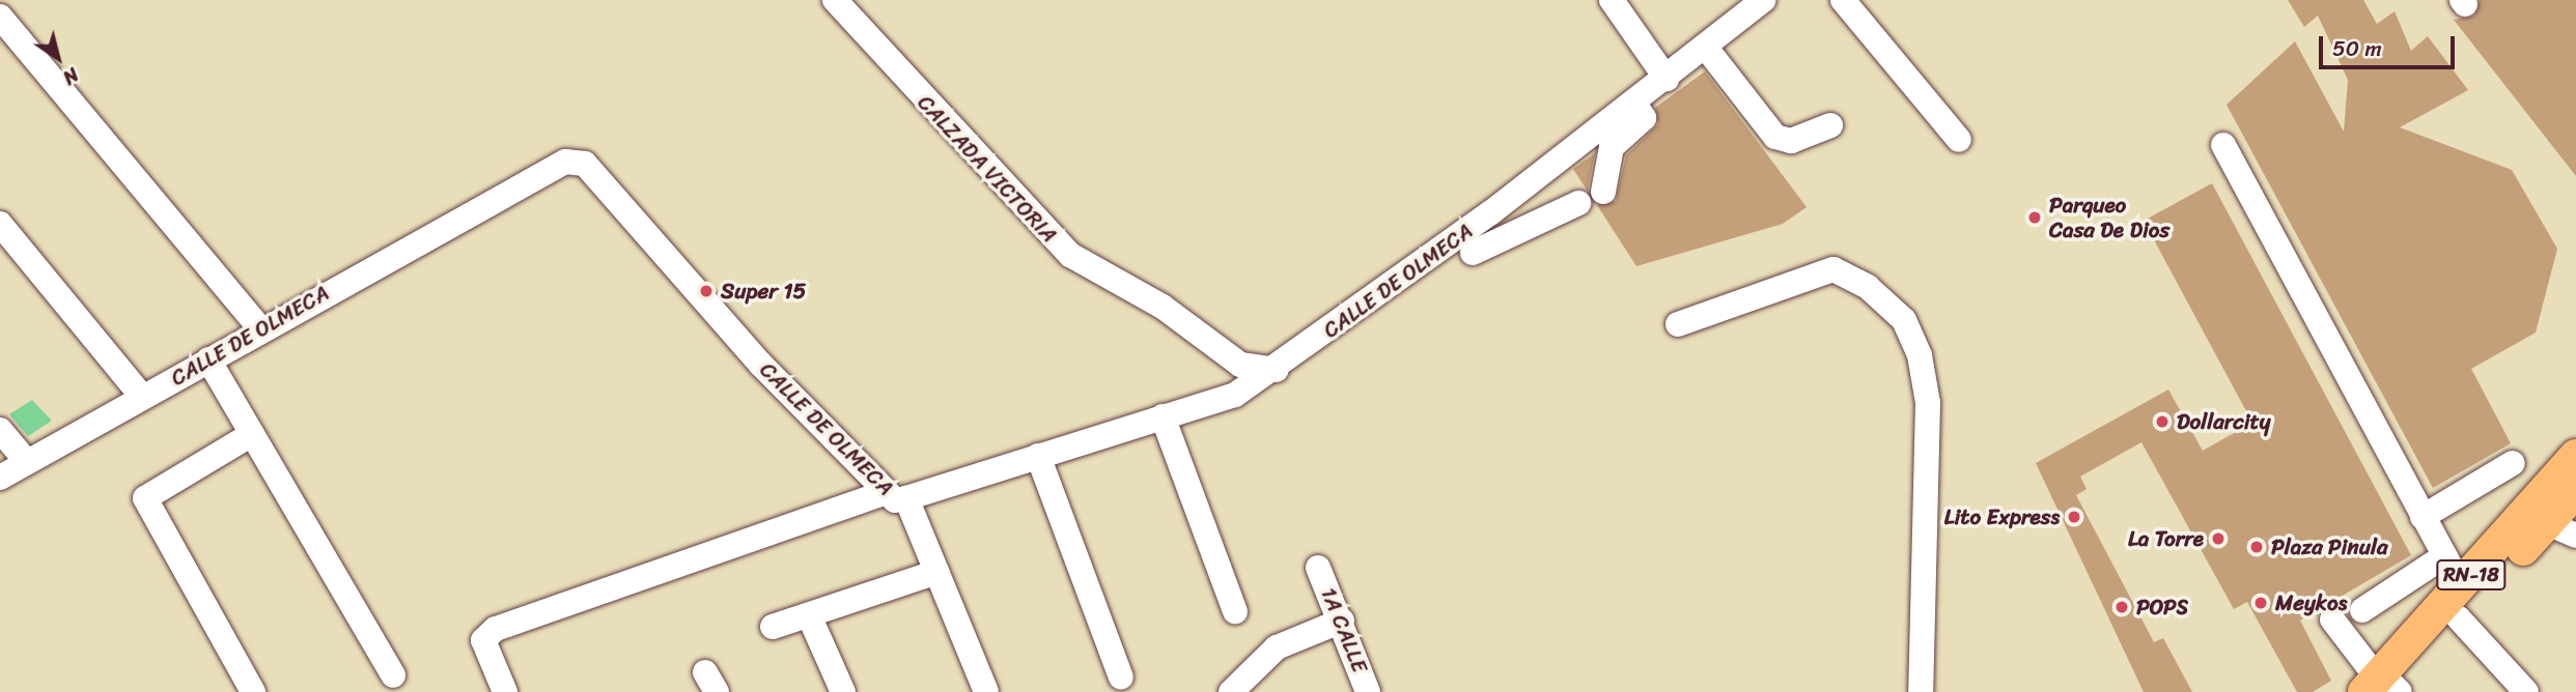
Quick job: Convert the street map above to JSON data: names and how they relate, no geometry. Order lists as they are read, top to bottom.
{
  "streets": {
    "main road": ["RN-18"],
    "street": ["CALZADA VICTORIA", "CALLE DE OLMECA", "1A CALLE"]
  },
  "crossings": [
    ["CALZADA VICTORIA", "CALLE DE OLMECA"]
  ],
  "places": [
    "Parqueo Casa De Dios",
    "Super 15",
    "Dollarcity",
    "Lito Express",
    "La Torre",
    "Plaza Pinula",
    "Meykos",
    "POPS"
  ],
  "scale_bar": "50 m",
  "north": "bottom right"
}
